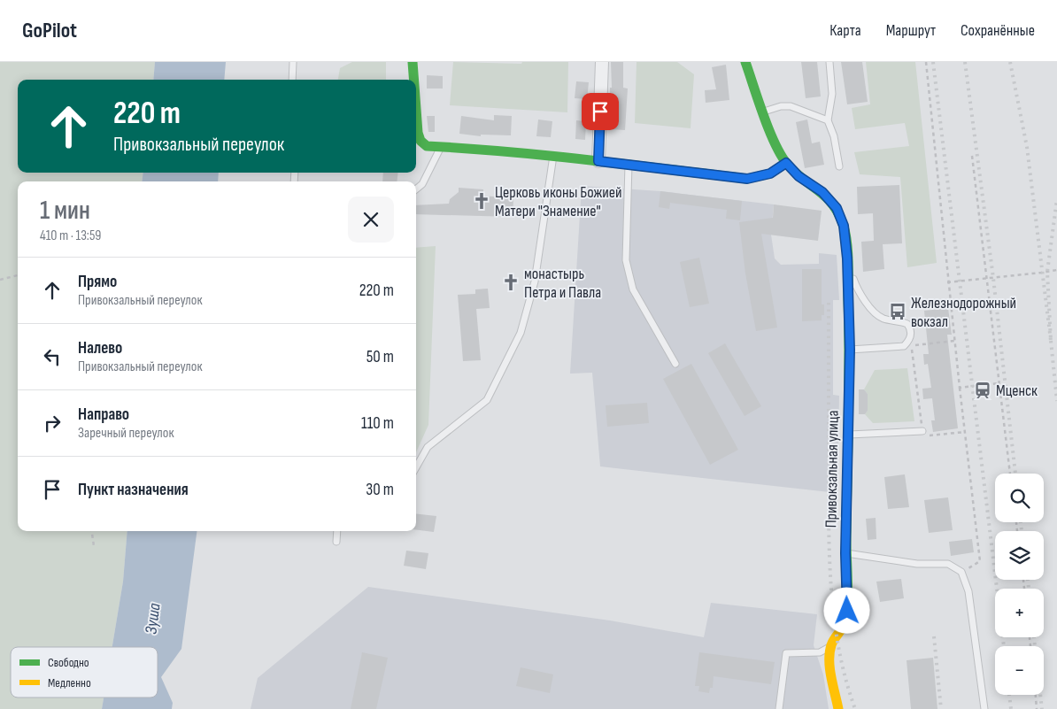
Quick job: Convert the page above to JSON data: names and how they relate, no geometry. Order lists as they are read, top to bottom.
{
  "streets": {
    "street": ["Привокзальная улица"]
  },
  "water": ["Зуша"],
  "places": {
    "church": ["Церковь иконы Божией Матери \"Знамение\"", "монастырь Петра и Павла"],
    "bus stop": ["Железнодорожный вокзал"],
    "station": ["Мценск"]
  },
  "legend": ["Свободно", "Медленно"],
  "page": {
    "header": "GoPilot",
    "nav": ["Карта", "Маршрут", "Сохранённые"],
    "turn": ["220 m", "Привокзальный переулок"],
    "heading": ["1 мин", "410 m · 13:59"],
    "list": [
      {
        "name": "Прямо",
        "note": "Привокзальный переулок",
        "value": "220 m"
      },
      {
        "name": "Налево",
        "note": "Привокзальный переулок",
        "value": "50 m"
      },
      {
        "name": "Направо",
        "note": "Заречный переулок",
        "value": "110 m"
      },
      {
        "name": "Пункт назначения",
        "value": "30 m"
      }
    ],
    "map_buttons": ["+", "−"]
  }
}
